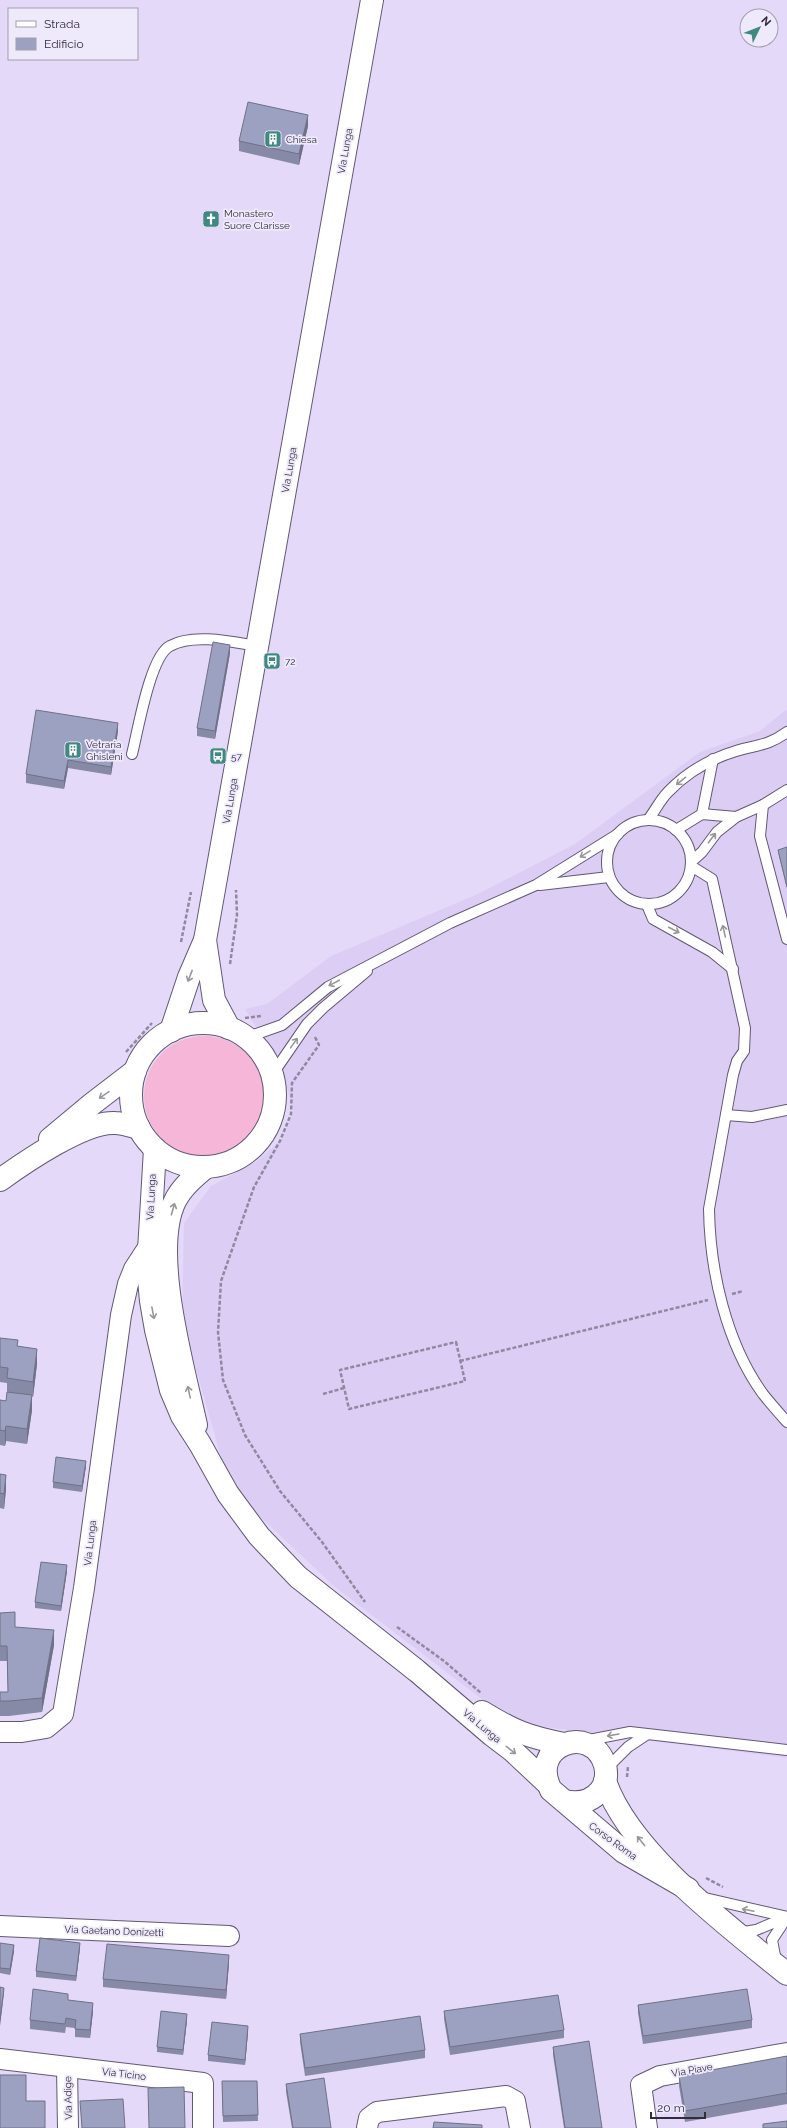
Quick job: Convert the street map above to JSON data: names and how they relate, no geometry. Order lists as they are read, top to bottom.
{
  "streets": {
    "street": [
      "Via Lunga",
      "Corso Roma",
      "Via Gaetano Donizetti",
      "Via Piave",
      "Via Ticino",
      "Via Adige"
    ]
  },
  "crossings": [
    ["Via Lunga", "Corso Roma"],
    ["Via Ticino", "Via Adige"]
  ],
  "places": {
    "building": ["Chiesa", "Vetraria Ghisleni"],
    "church": ["Monastero Suore Clarisse"],
    "bus stop": ["72", "57"]
  },
  "legend": ["Strada", "Edificio"],
  "scale_bar": "20 m",
  "north": "top right"
}
